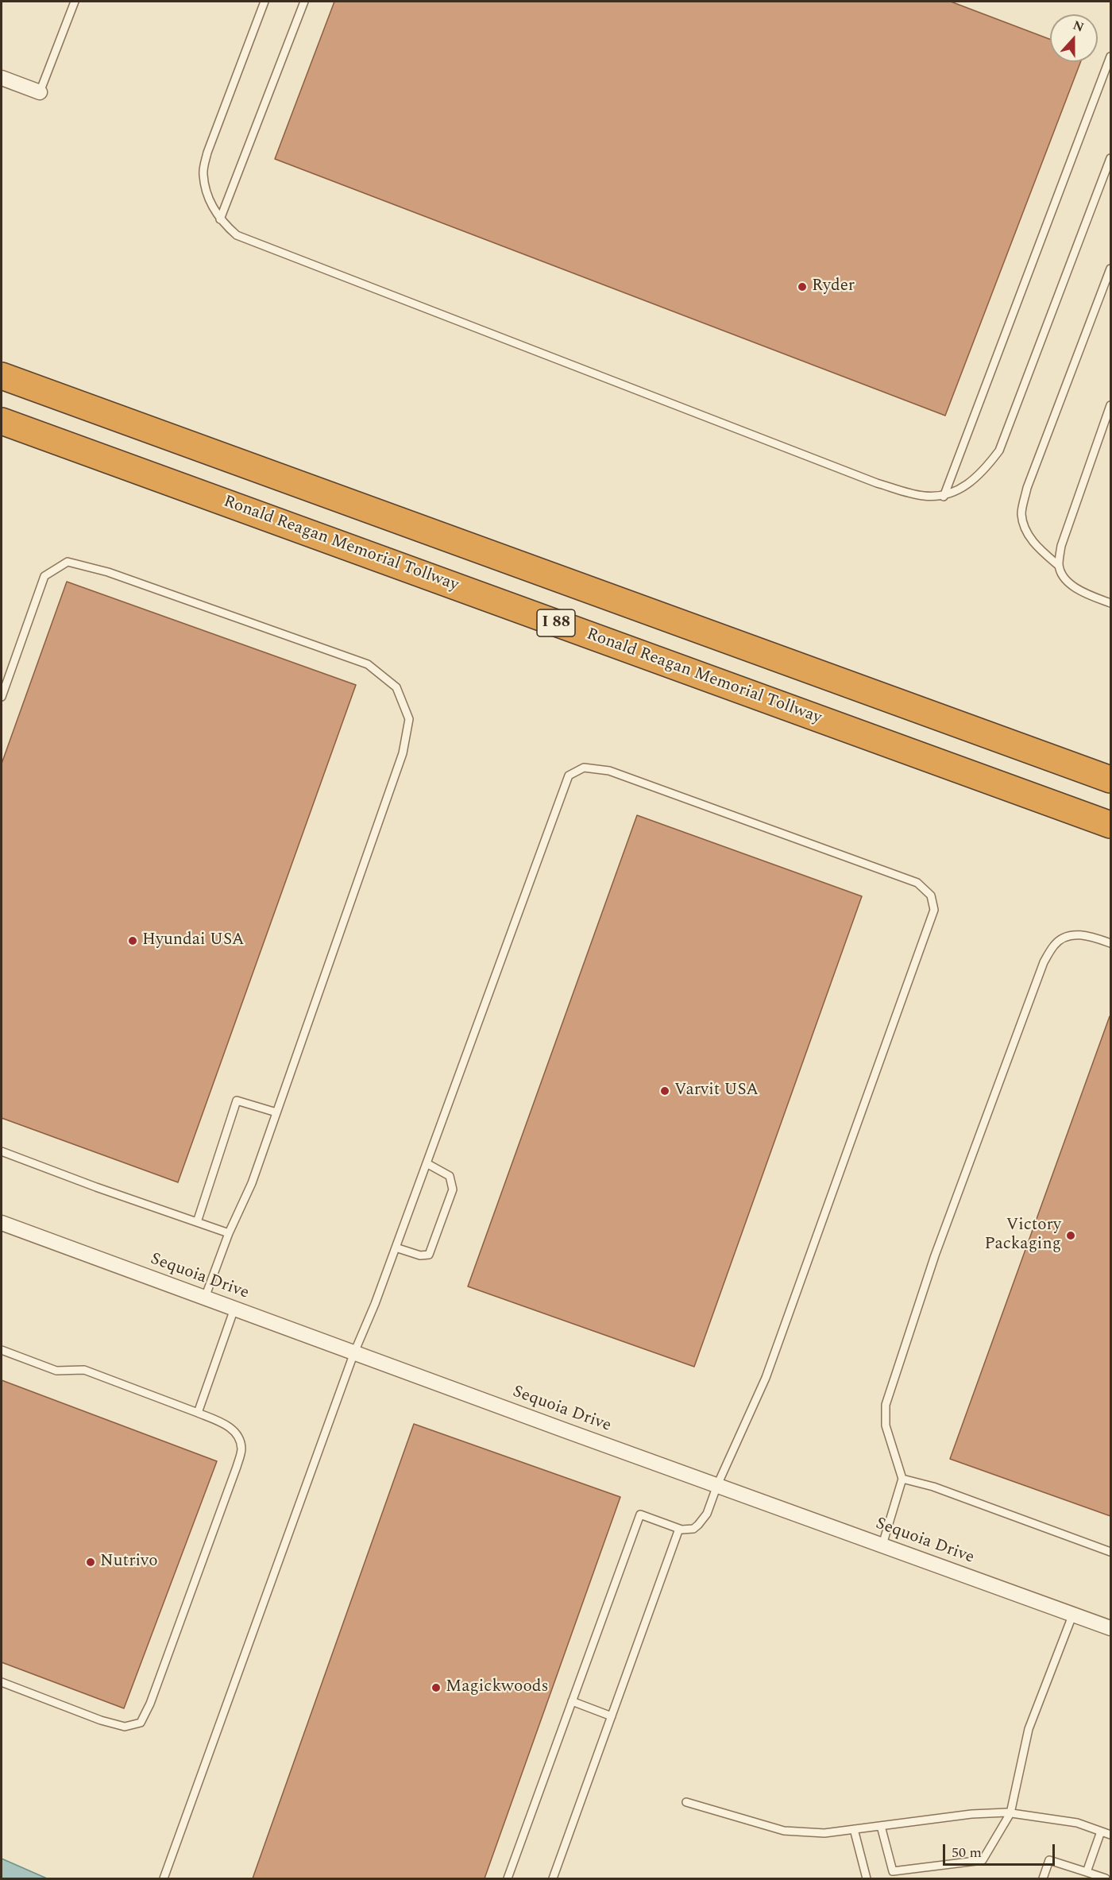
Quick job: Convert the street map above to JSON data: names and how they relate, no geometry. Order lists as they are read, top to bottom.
{
  "streets": {
    "highway": ["Ronald Reagan Memorial Tollway", "I 88"],
    "street": ["Sequoia Drive"]
  },
  "places": [
    "Ryder",
    "Hyundai USA",
    "Varvit USA",
    "Victory Packaging",
    "Nutrivo",
    "Magickwoods"
  ],
  "scale_bar": "50 m",
  "north": "top"
}
